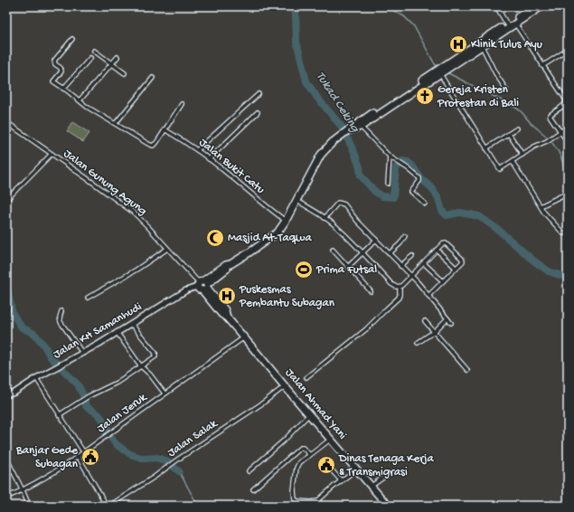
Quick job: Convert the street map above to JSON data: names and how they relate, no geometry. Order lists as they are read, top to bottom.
{
  "streets": {
    "highway": ["Jalan Ahmad Yani"],
    "main road": ["Jalan KH Samanhudi"],
    "street": [
      "Jalan Bukit Catu",
      "Jalan Gunung Agung",
      "Jalan Jeruk",
      "Jalan Salak"
    ]
  },
  "crossings": [
    ["Jalan Gunung Agung", "Jalan KH Samanhudi"],
    ["Jalan Gunung Agung", "Jalan Ahmad Yani"],
    ["Jalan KH Samanhudi", "Jalan Ahmad Yani"],
    ["Jalan Ahmad Yani", "Jalan Jeruk"],
    ["Jalan Ahmad Yani", "Jalan Salak"]
  ],
  "water": ["Tukad Ceking"],
  "places": {
    "hospital": ["Klinik Tulus Ayu", "Puskesmas Pembantu Subagan"],
    "church": ["Gereja Kristen Protestan di Bali"],
    "mosque": ["Masjid At-Taqwa"],
    "sports": ["Prima Futsal"],
    "public building": ["Banjar Gede Subagan", "Dinas Tenaga Kerja & Transmigrasi"]
  }
}
